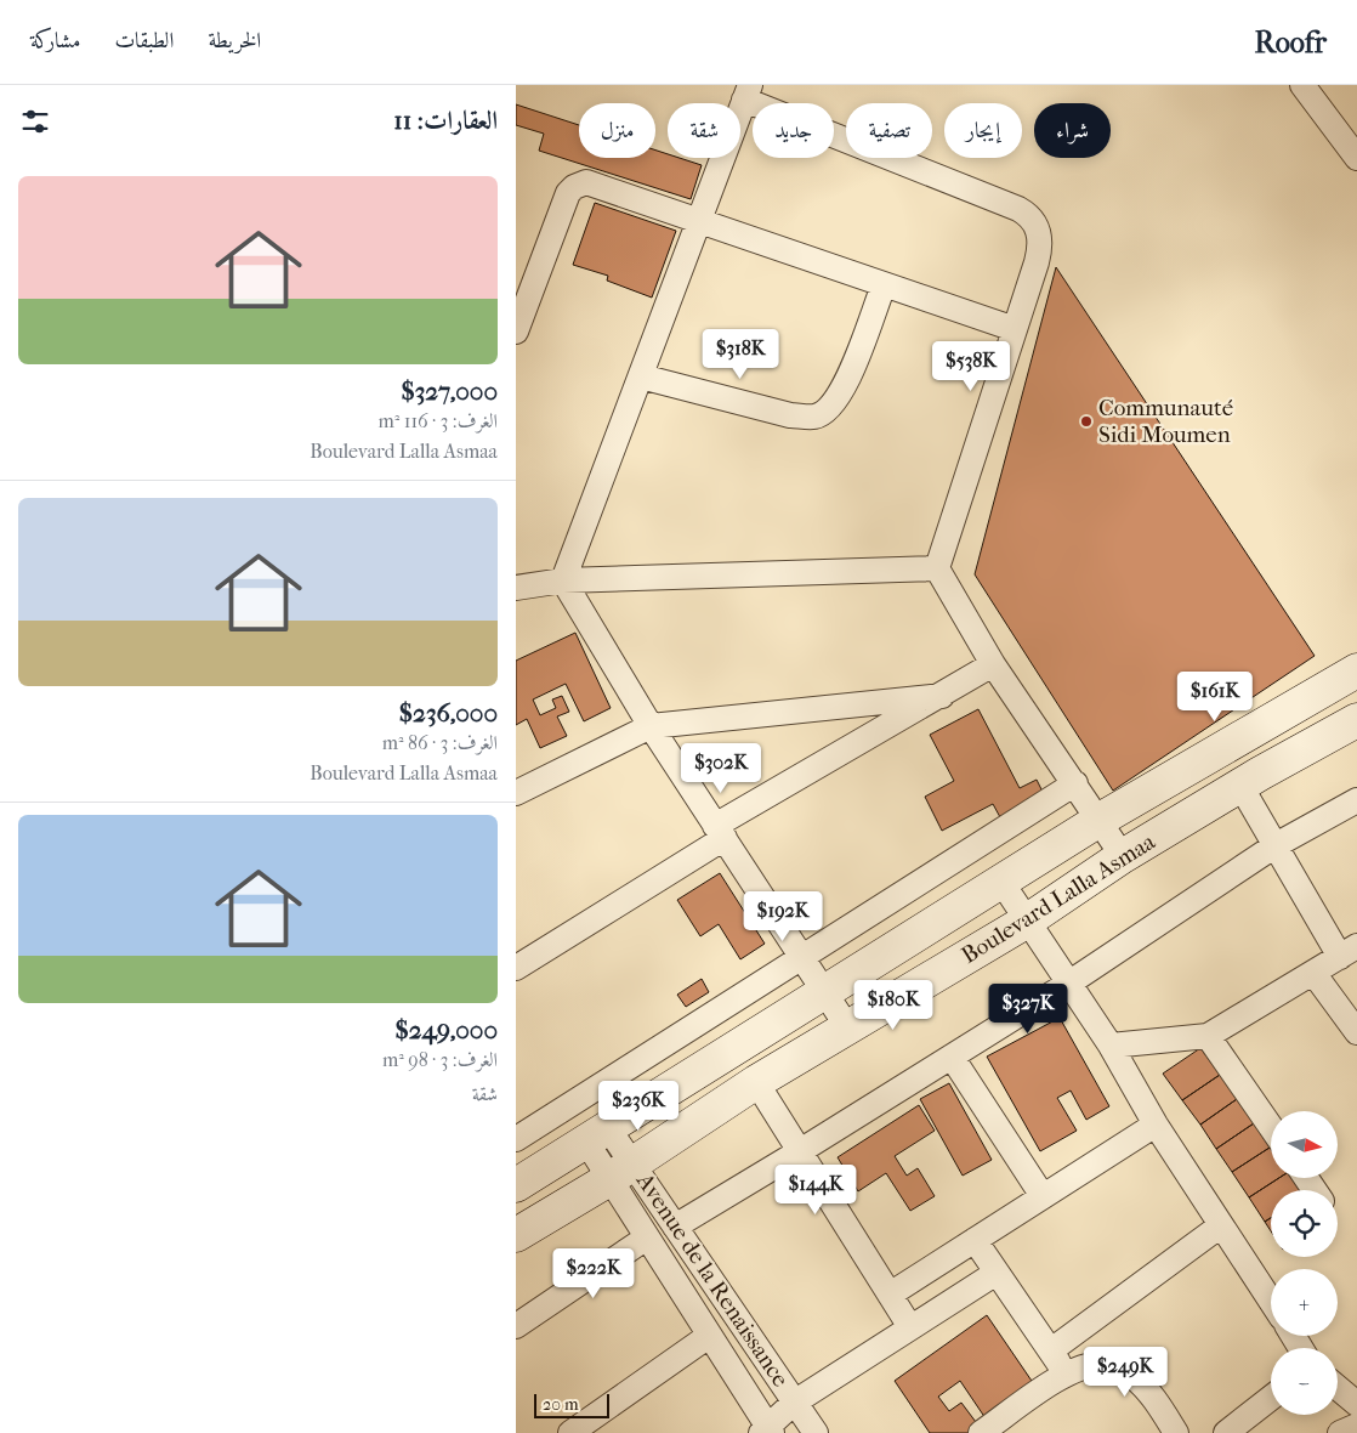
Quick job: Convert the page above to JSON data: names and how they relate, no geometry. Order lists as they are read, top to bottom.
{
  "streets": {
    "main road": ["Boulevard Lalla Asmaa"],
    "street": ["Avenue de la Renaissance"]
  },
  "crossings": [
    ["Boulevard Lalla Asmaa", "Avenue de la Renaissance"]
  ],
  "places": ["Communauté Sidi Moumen"],
  "scale_bar": "20 m",
  "north": "right",
  "page": {
    "header": "Roofr",
    "nav": ["الخريطة", "الطبقات", "مشاركة"],
    "heading": "العقارات: 11",
    "chip": [
      "شراء",
      "إيجار",
      "تصفية",
      "جديد",
      "شقة",
      "منزل"
    ],
    "list": [
      {
        "name": "$327,000",
        "note": "الغرف: 3 · 116 m² · Boulevard Lalla Asmaa"
      },
      {
        "name": "$236,000",
        "note": "الغرف: 3 · 86 m² · Boulevard Lalla Asmaa"
      },
      {
        "name": "$249,000",
        "note": "الغرف: 3 · 98 m² · شقة"
      }
    ],
    "price": [
      "$318K",
      "$538K",
      "$161K",
      "$302K",
      "$192K",
      "$180K",
      "$327K",
      "$236K",
      "$144K",
      "$222K",
      "$249K"
    ],
    "map_buttons": ["+", "−"],
    "scale": "20 m"
  }
}
